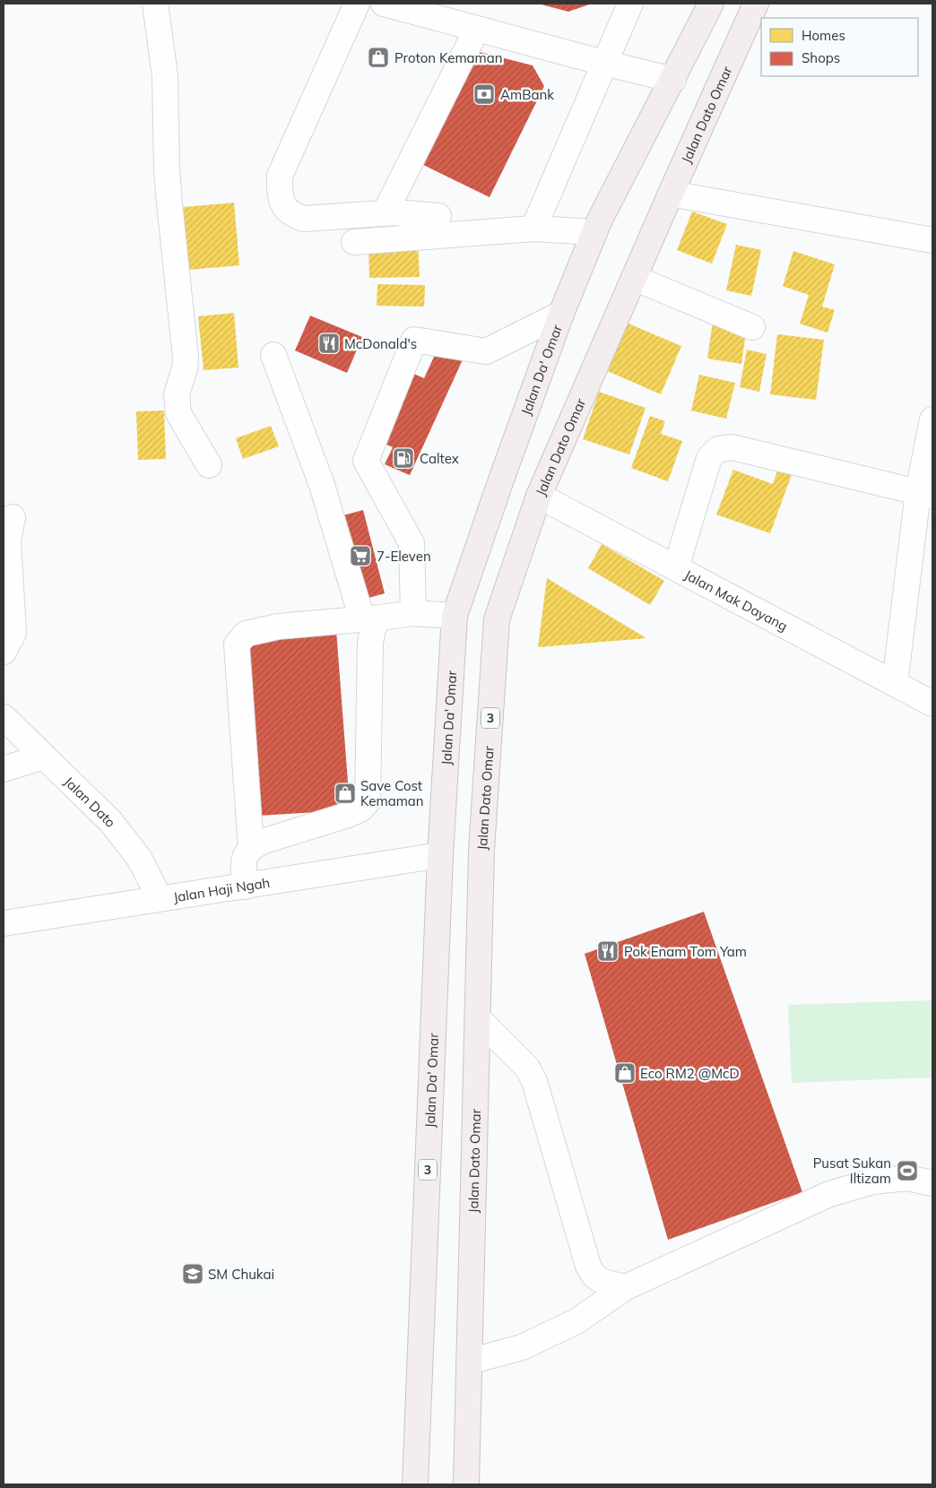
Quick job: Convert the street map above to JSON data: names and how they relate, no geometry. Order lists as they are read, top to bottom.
{
  "streets": {
    "highway": ["Jalan Dato Omar", "Jalan Da' Omar", "3"],
    "street": ["Jalan Mak Dayang", "Jalan Dato", "Jalan Haji Ngah"]
  },
  "crossings": [
    ["Jalan Dato Omar", "Jalan Mak Dayang"],
    ["Jalan Da' Omar", "Jalan Haji Ngah"],
    ["Jalan Dato", "Jalan Haji Ngah"]
  ],
  "places": {
    "shop": ["Proton Kemaman", "Save Cost Kemaman", "Eco RM2 @McD"],
    "bank": ["AmBank"],
    "restaurant": ["McDonald's", "Pok Enam Tom Yam"],
    "fuel station": ["Caltex"],
    "supermarket": ["7-Eleven"],
    "sports": ["Pusat Sukan Iltizam"],
    "school or university": ["SM Chukai"]
  },
  "legend": ["Homes", "Shops"]
}
